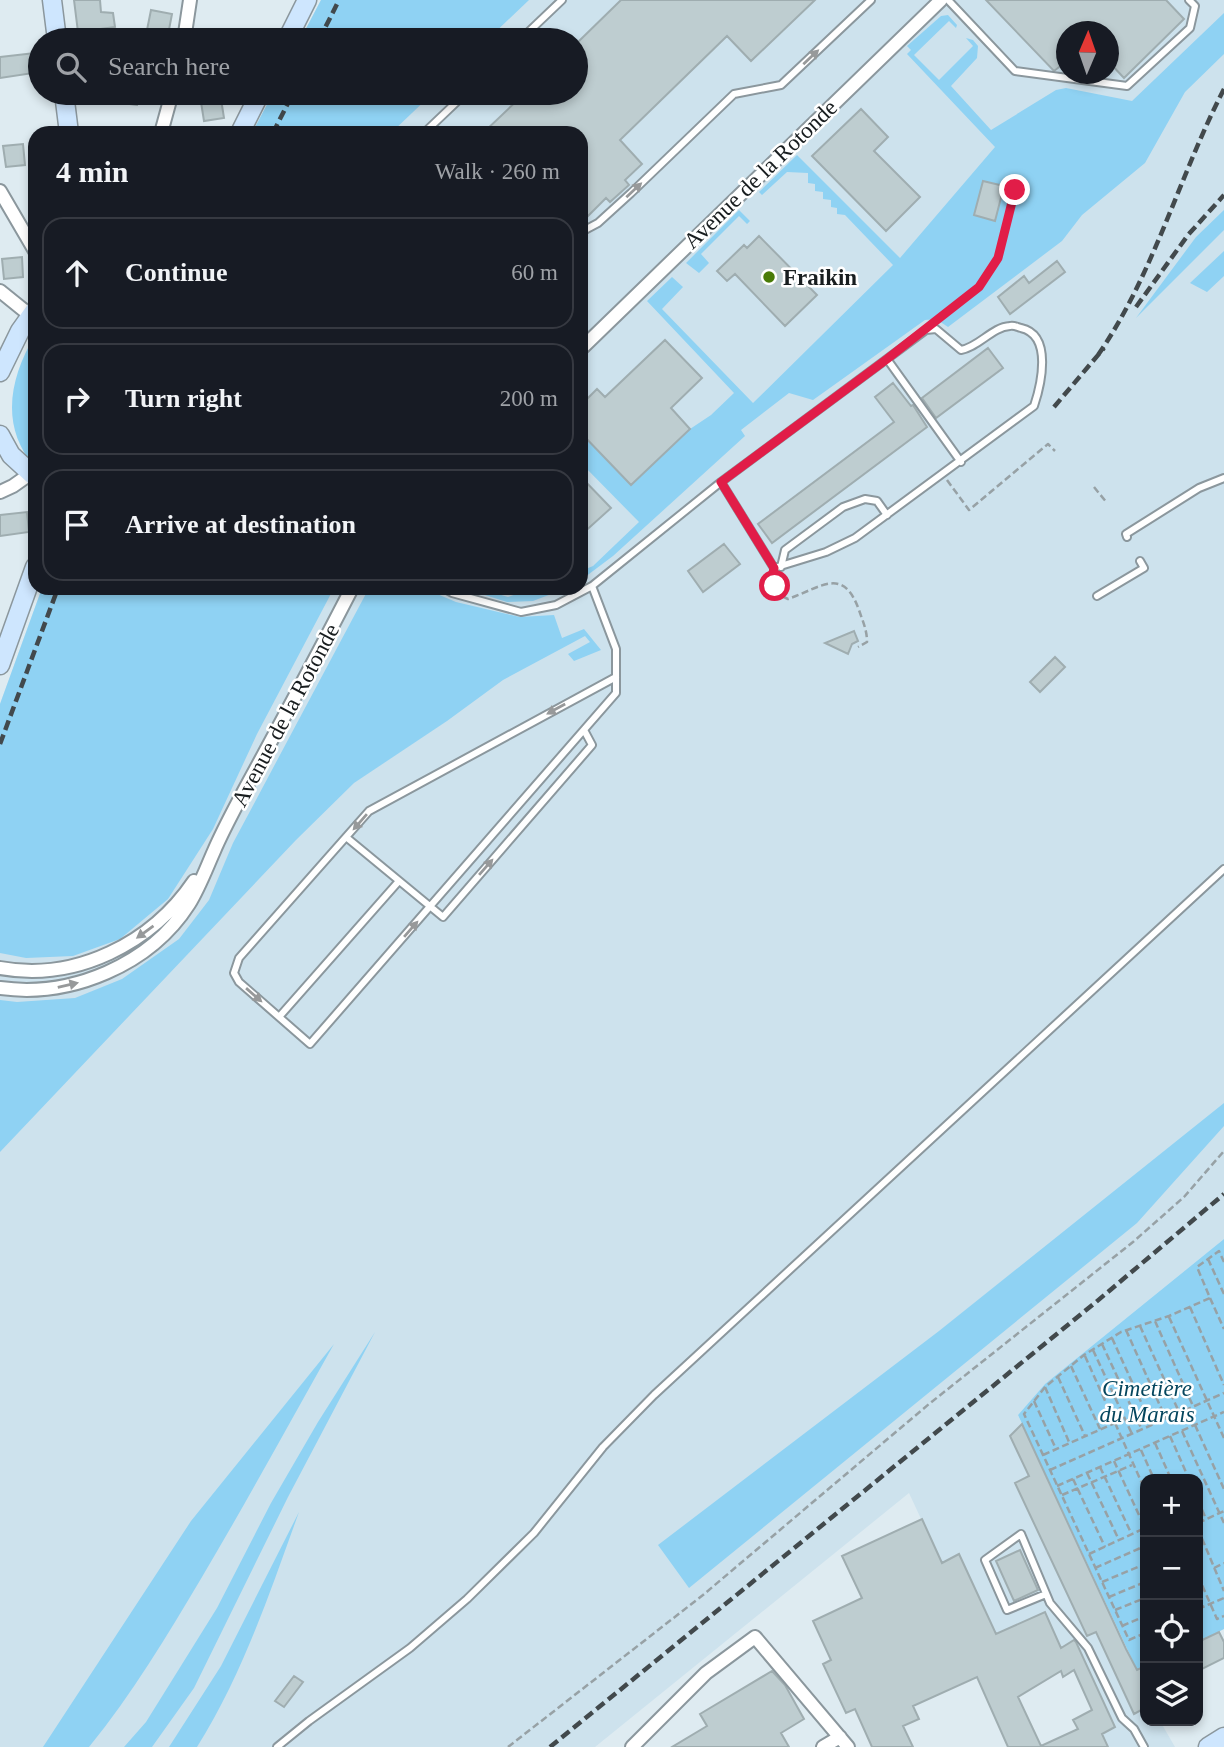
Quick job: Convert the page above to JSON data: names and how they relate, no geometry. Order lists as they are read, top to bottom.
{
  "streets": {
    "street": ["Avenue de la Rotonde"]
  },
  "parks": ["Cimetière du Marais"],
  "places": ["Fraikin"],
  "north": "top",
  "page": {
    "search": "Search here",
    "heading": ["4 min", "Walk · 260 m"],
    "list": [
      ["Continue", "60 m"],
      ["Turn right", "200 m"],
      "Arrive at destination"
    ],
    "map_buttons": ["+", "−"]
  }
}
